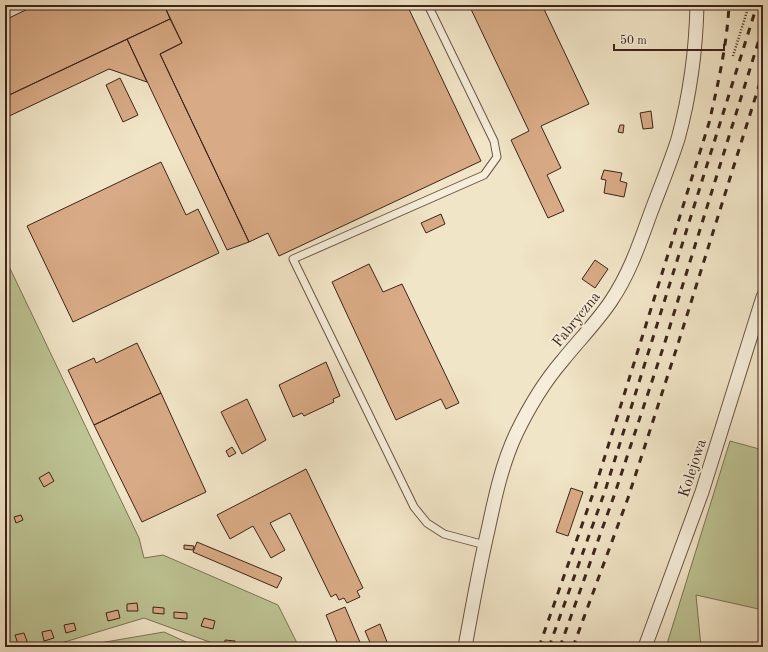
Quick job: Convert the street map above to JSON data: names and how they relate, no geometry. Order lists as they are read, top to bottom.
{
  "streets": {
    "street": ["Fabryczna", "Kolejowa"]
  },
  "scale_bar": "50 m"
}
